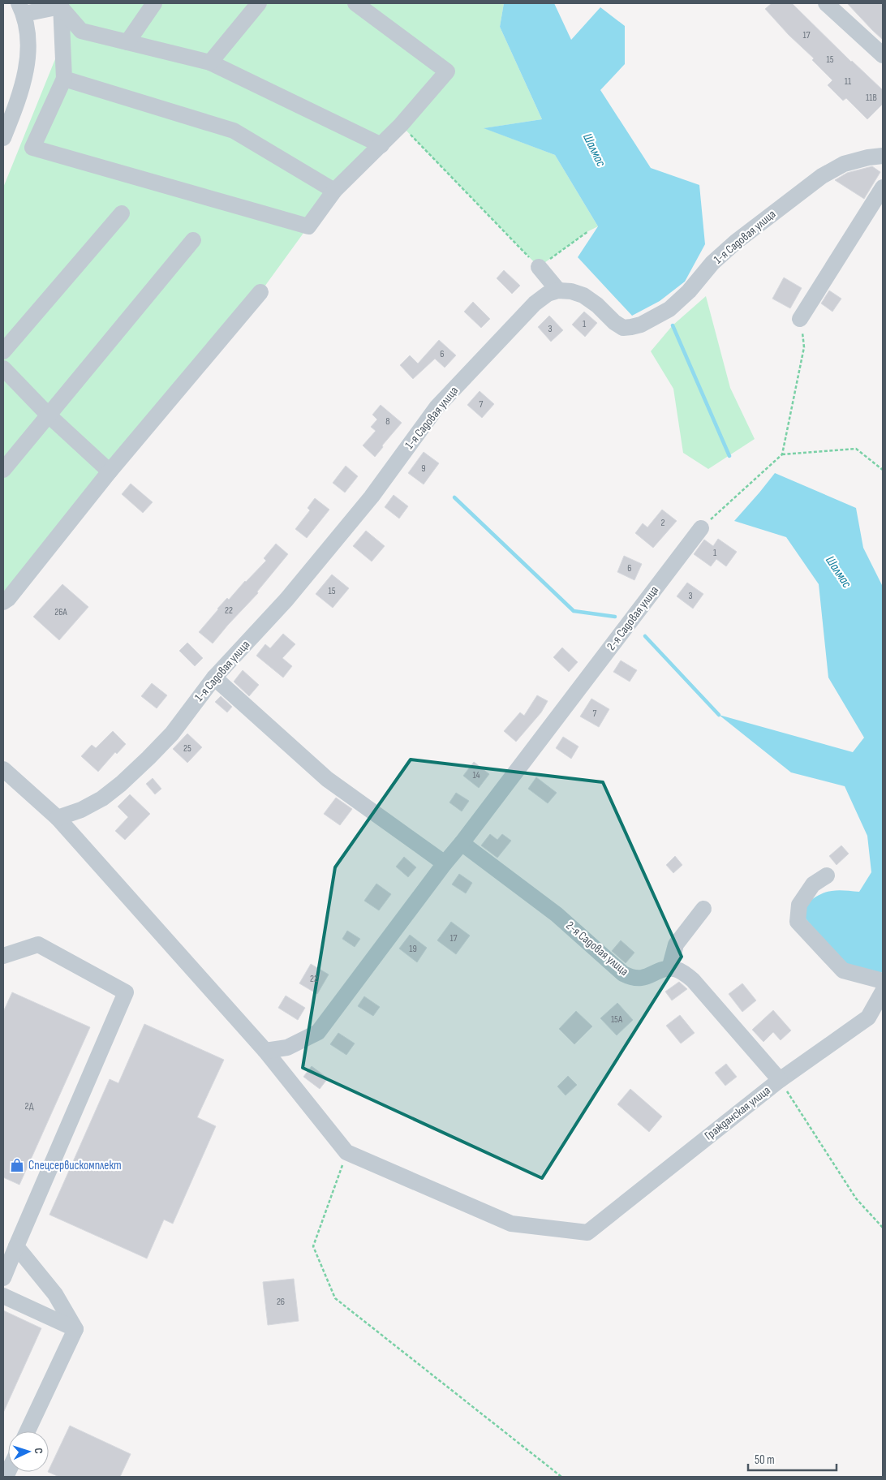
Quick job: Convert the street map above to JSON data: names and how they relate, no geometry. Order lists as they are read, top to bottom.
{
  "streets": {
    "street": ["1-я Садовая улица", "2-я Садовая улица", "Гражданская улица"]
  },
  "water": ["Шалмас"],
  "places": {
    "shop": ["Спецсервискомплект"]
  },
  "house_numbers": [
    "17",
    "15",
    "11",
    "11В",
    "1",
    "3",
    "6",
    "7",
    "8",
    "9",
    "2",
    "1",
    "6",
    "15",
    "3",
    "22",
    "26А",
    "7",
    "25",
    "14",
    "17",
    "19",
    "22",
    "15А",
    "2Д",
    "26"
  ],
  "scale_bar": "50 m",
  "north": "right"
}
